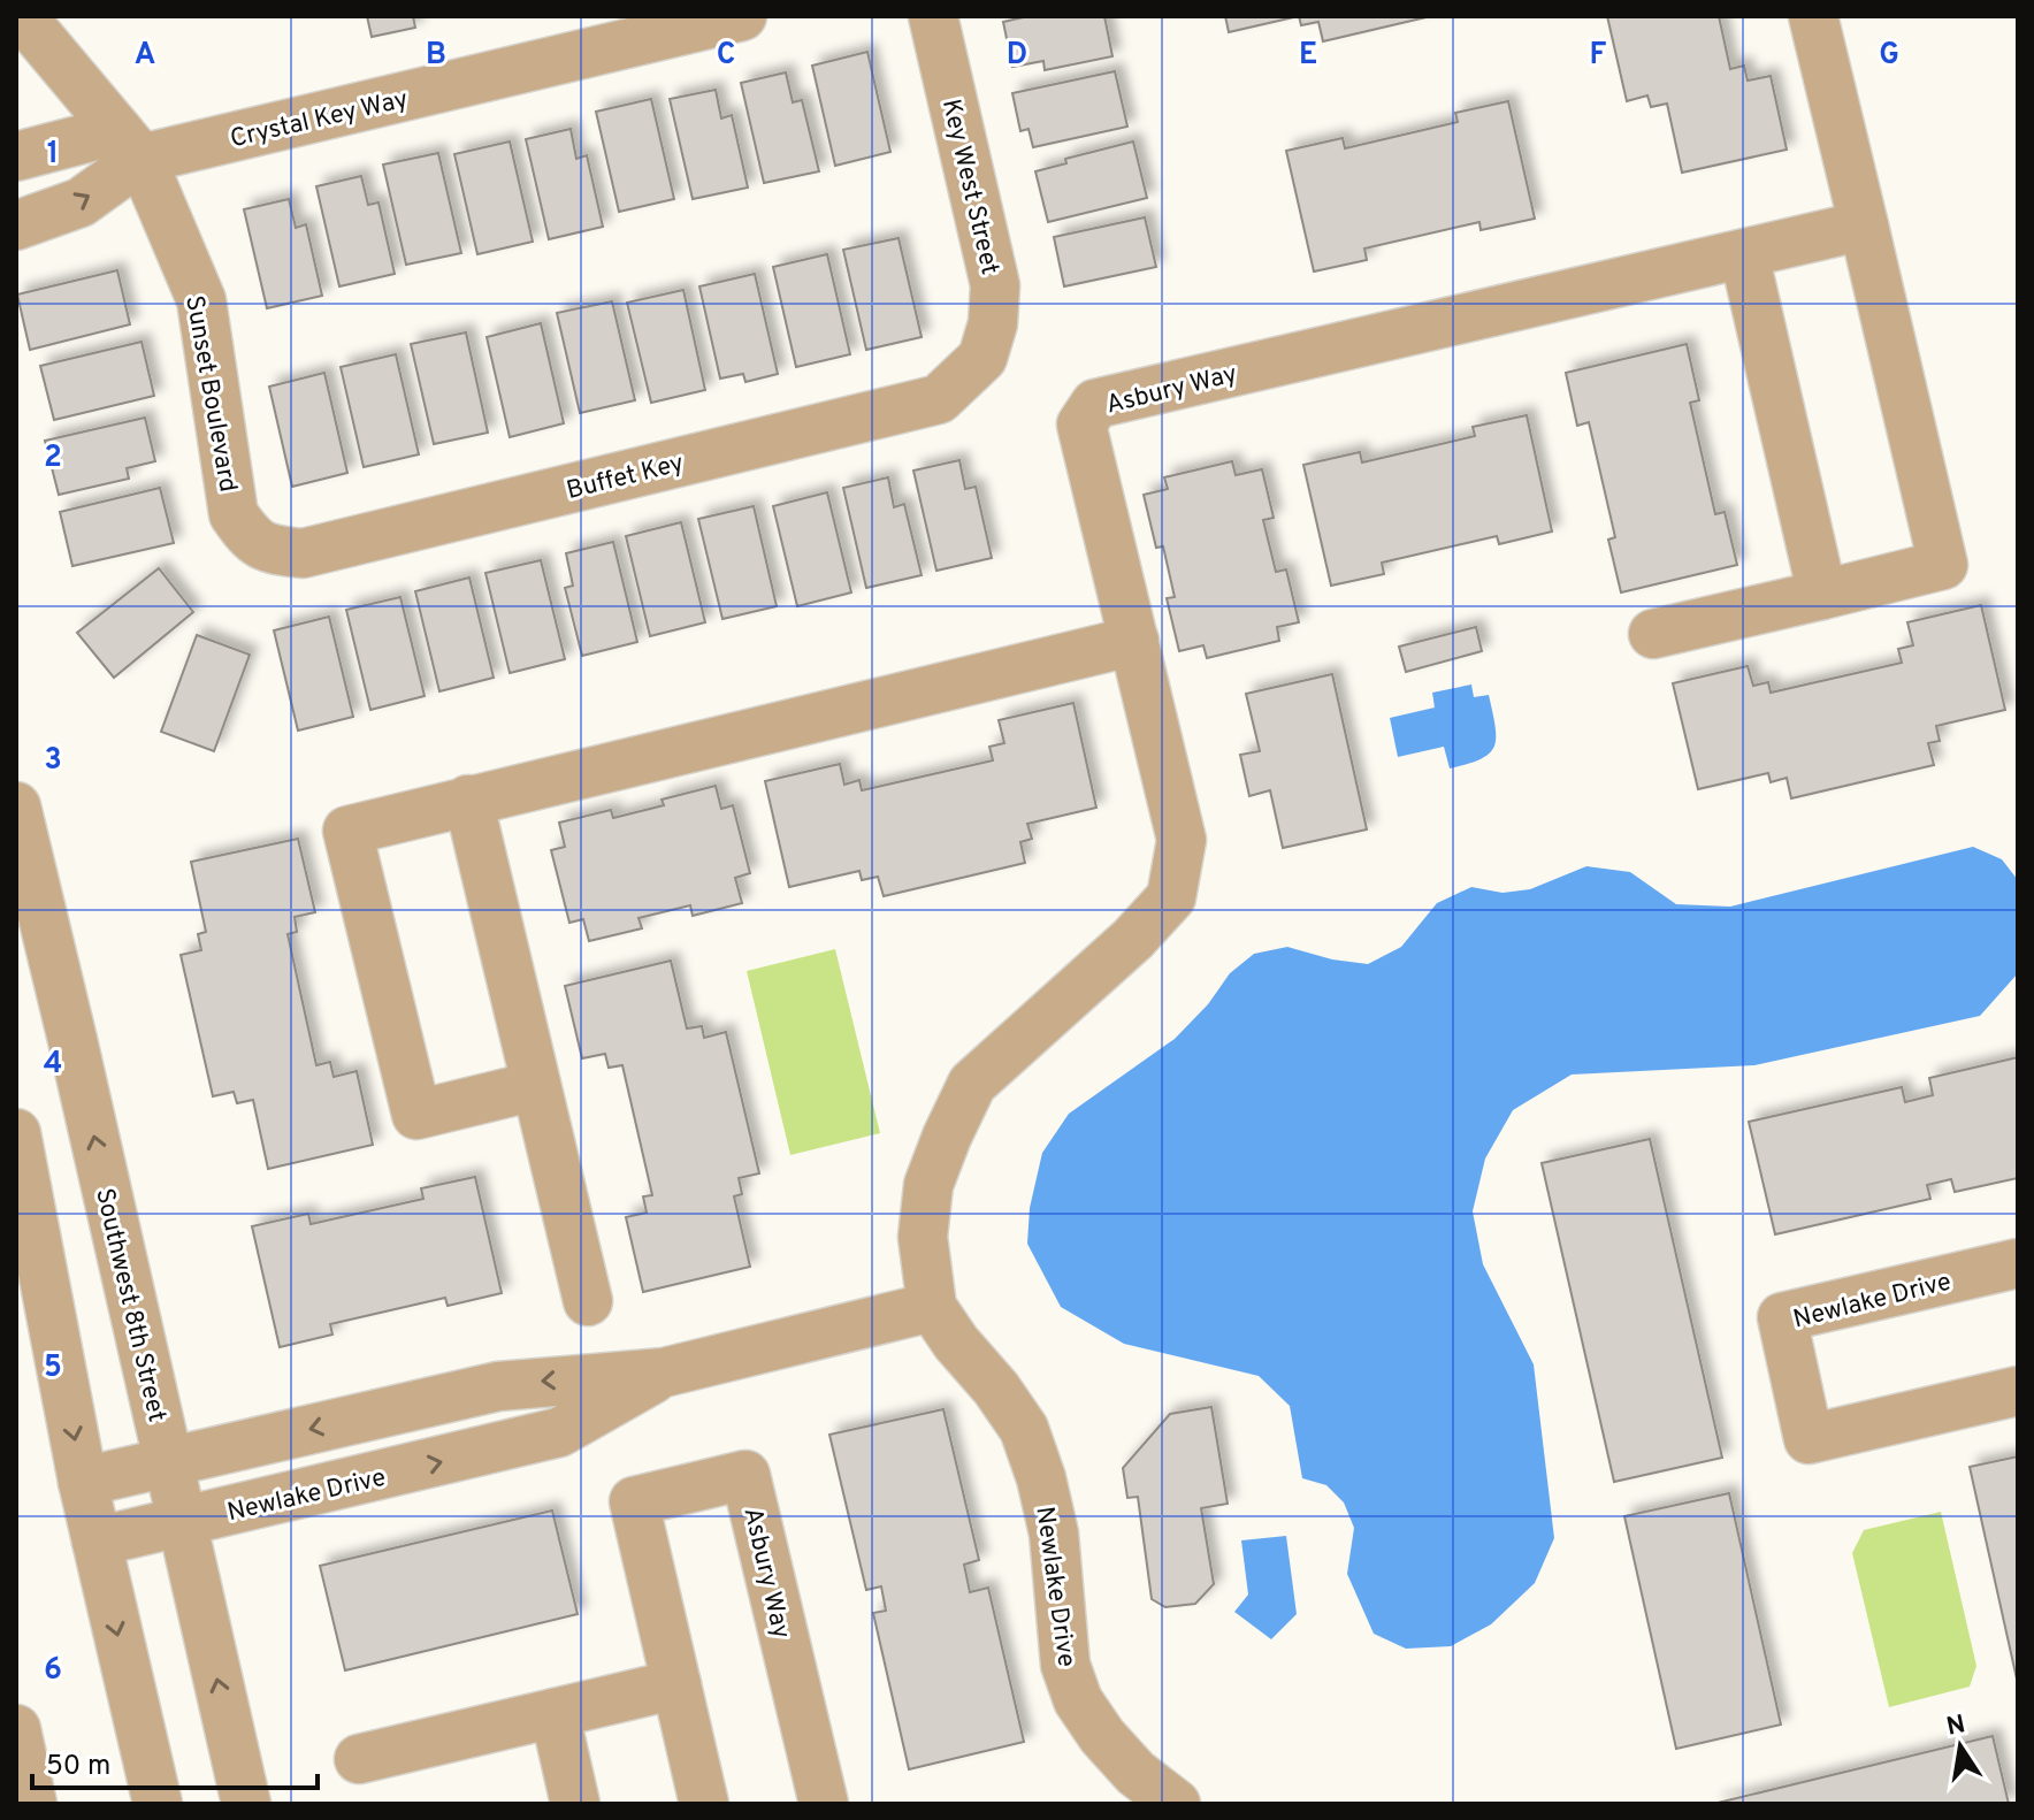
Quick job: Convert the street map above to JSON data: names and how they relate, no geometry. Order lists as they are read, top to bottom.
{
  "streets": {
    "street": [
      "Crystal Key Way",
      "Key West Street",
      "Asbury Way",
      "Sunset Boulevard",
      "Buffet Key",
      "Newlake Drive",
      "Southwest 8th Street"
    ]
  },
  "crossings": [
    ["Crystal Key Way", "Sunset Boulevard"],
    ["Key West Street", "Buffet Key"],
    ["Asbury Way", "Newlake Drive"],
    ["Sunset Boulevard", "Buffet Key"],
    ["Newlake Drive", "Southwest 8th Street"]
  ],
  "scale_bar": "50 m",
  "north": "top",
  "grid": {
    "columns": [
      "A",
      "B",
      "C",
      "D",
      "E",
      "F",
      "G"
    ],
    "rows": [
      "1",
      "2",
      "3",
      "4",
      "5",
      "6"
    ]
  }
}
